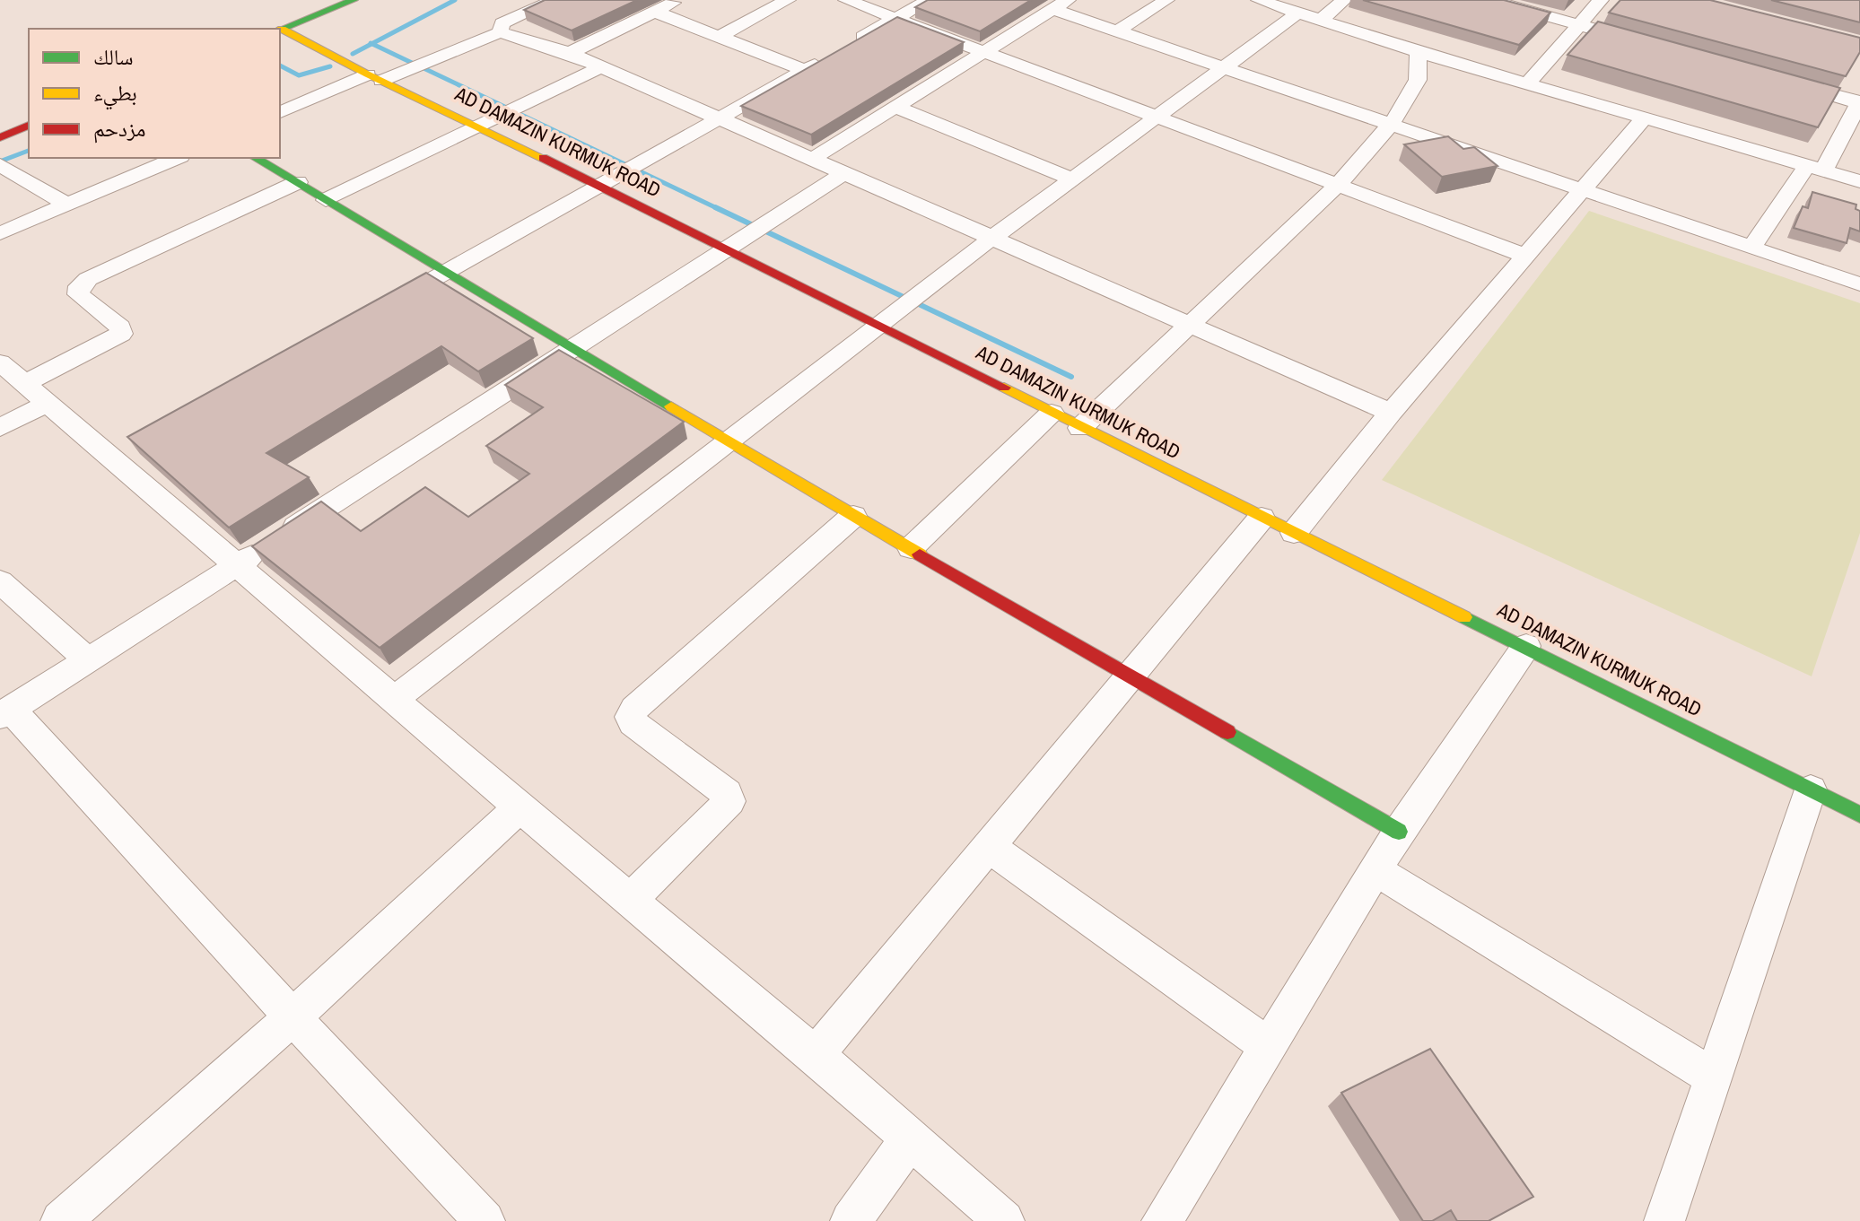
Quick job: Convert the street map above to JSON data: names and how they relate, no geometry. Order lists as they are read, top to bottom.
{
  "streets": {
    "main road": ["AD DAMAZIN KURMUK ROAD"]
  },
  "legend": ["سالك", "بطيء", "مزدحم"]
}
